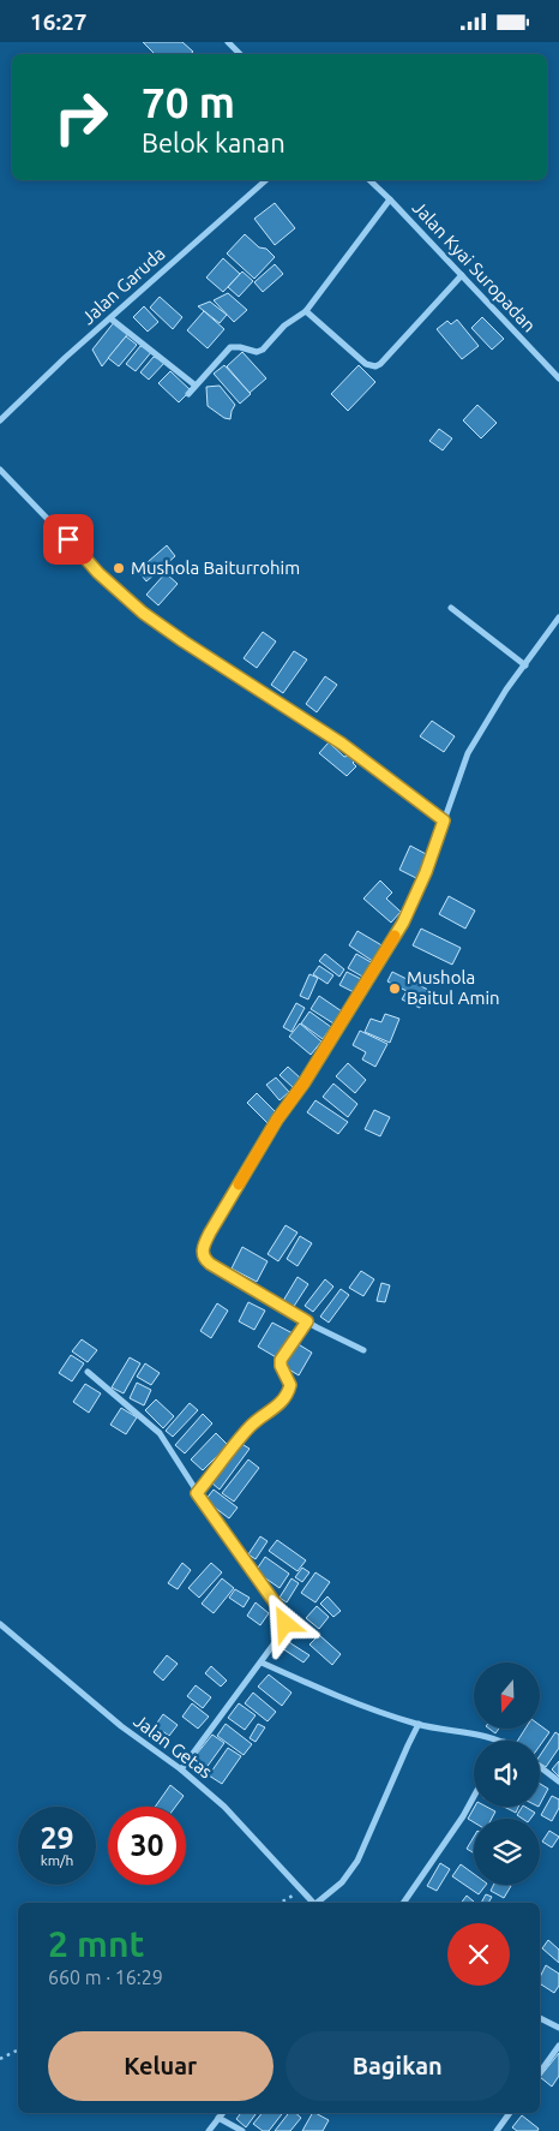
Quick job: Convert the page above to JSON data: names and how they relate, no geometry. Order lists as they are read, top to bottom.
{
  "streets": {
    "street": ["Jalan Kyai Suropadan", "Jalan Garuda", "Jalan Getas"]
  },
  "places": ["Mushola Baiturrohim", "Mushola Baitul Amin"],
  "north": "bottom",
  "page": {
    "status": "16:27",
    "turn": ["70 m", "Belok kanan"],
    "speed": "29 km/h",
    "limit": "30",
    "heading": ["2 mnt", "660 m · 16:29"],
    "buttons": ["Keluar", "Bagikan"]
  }
}
